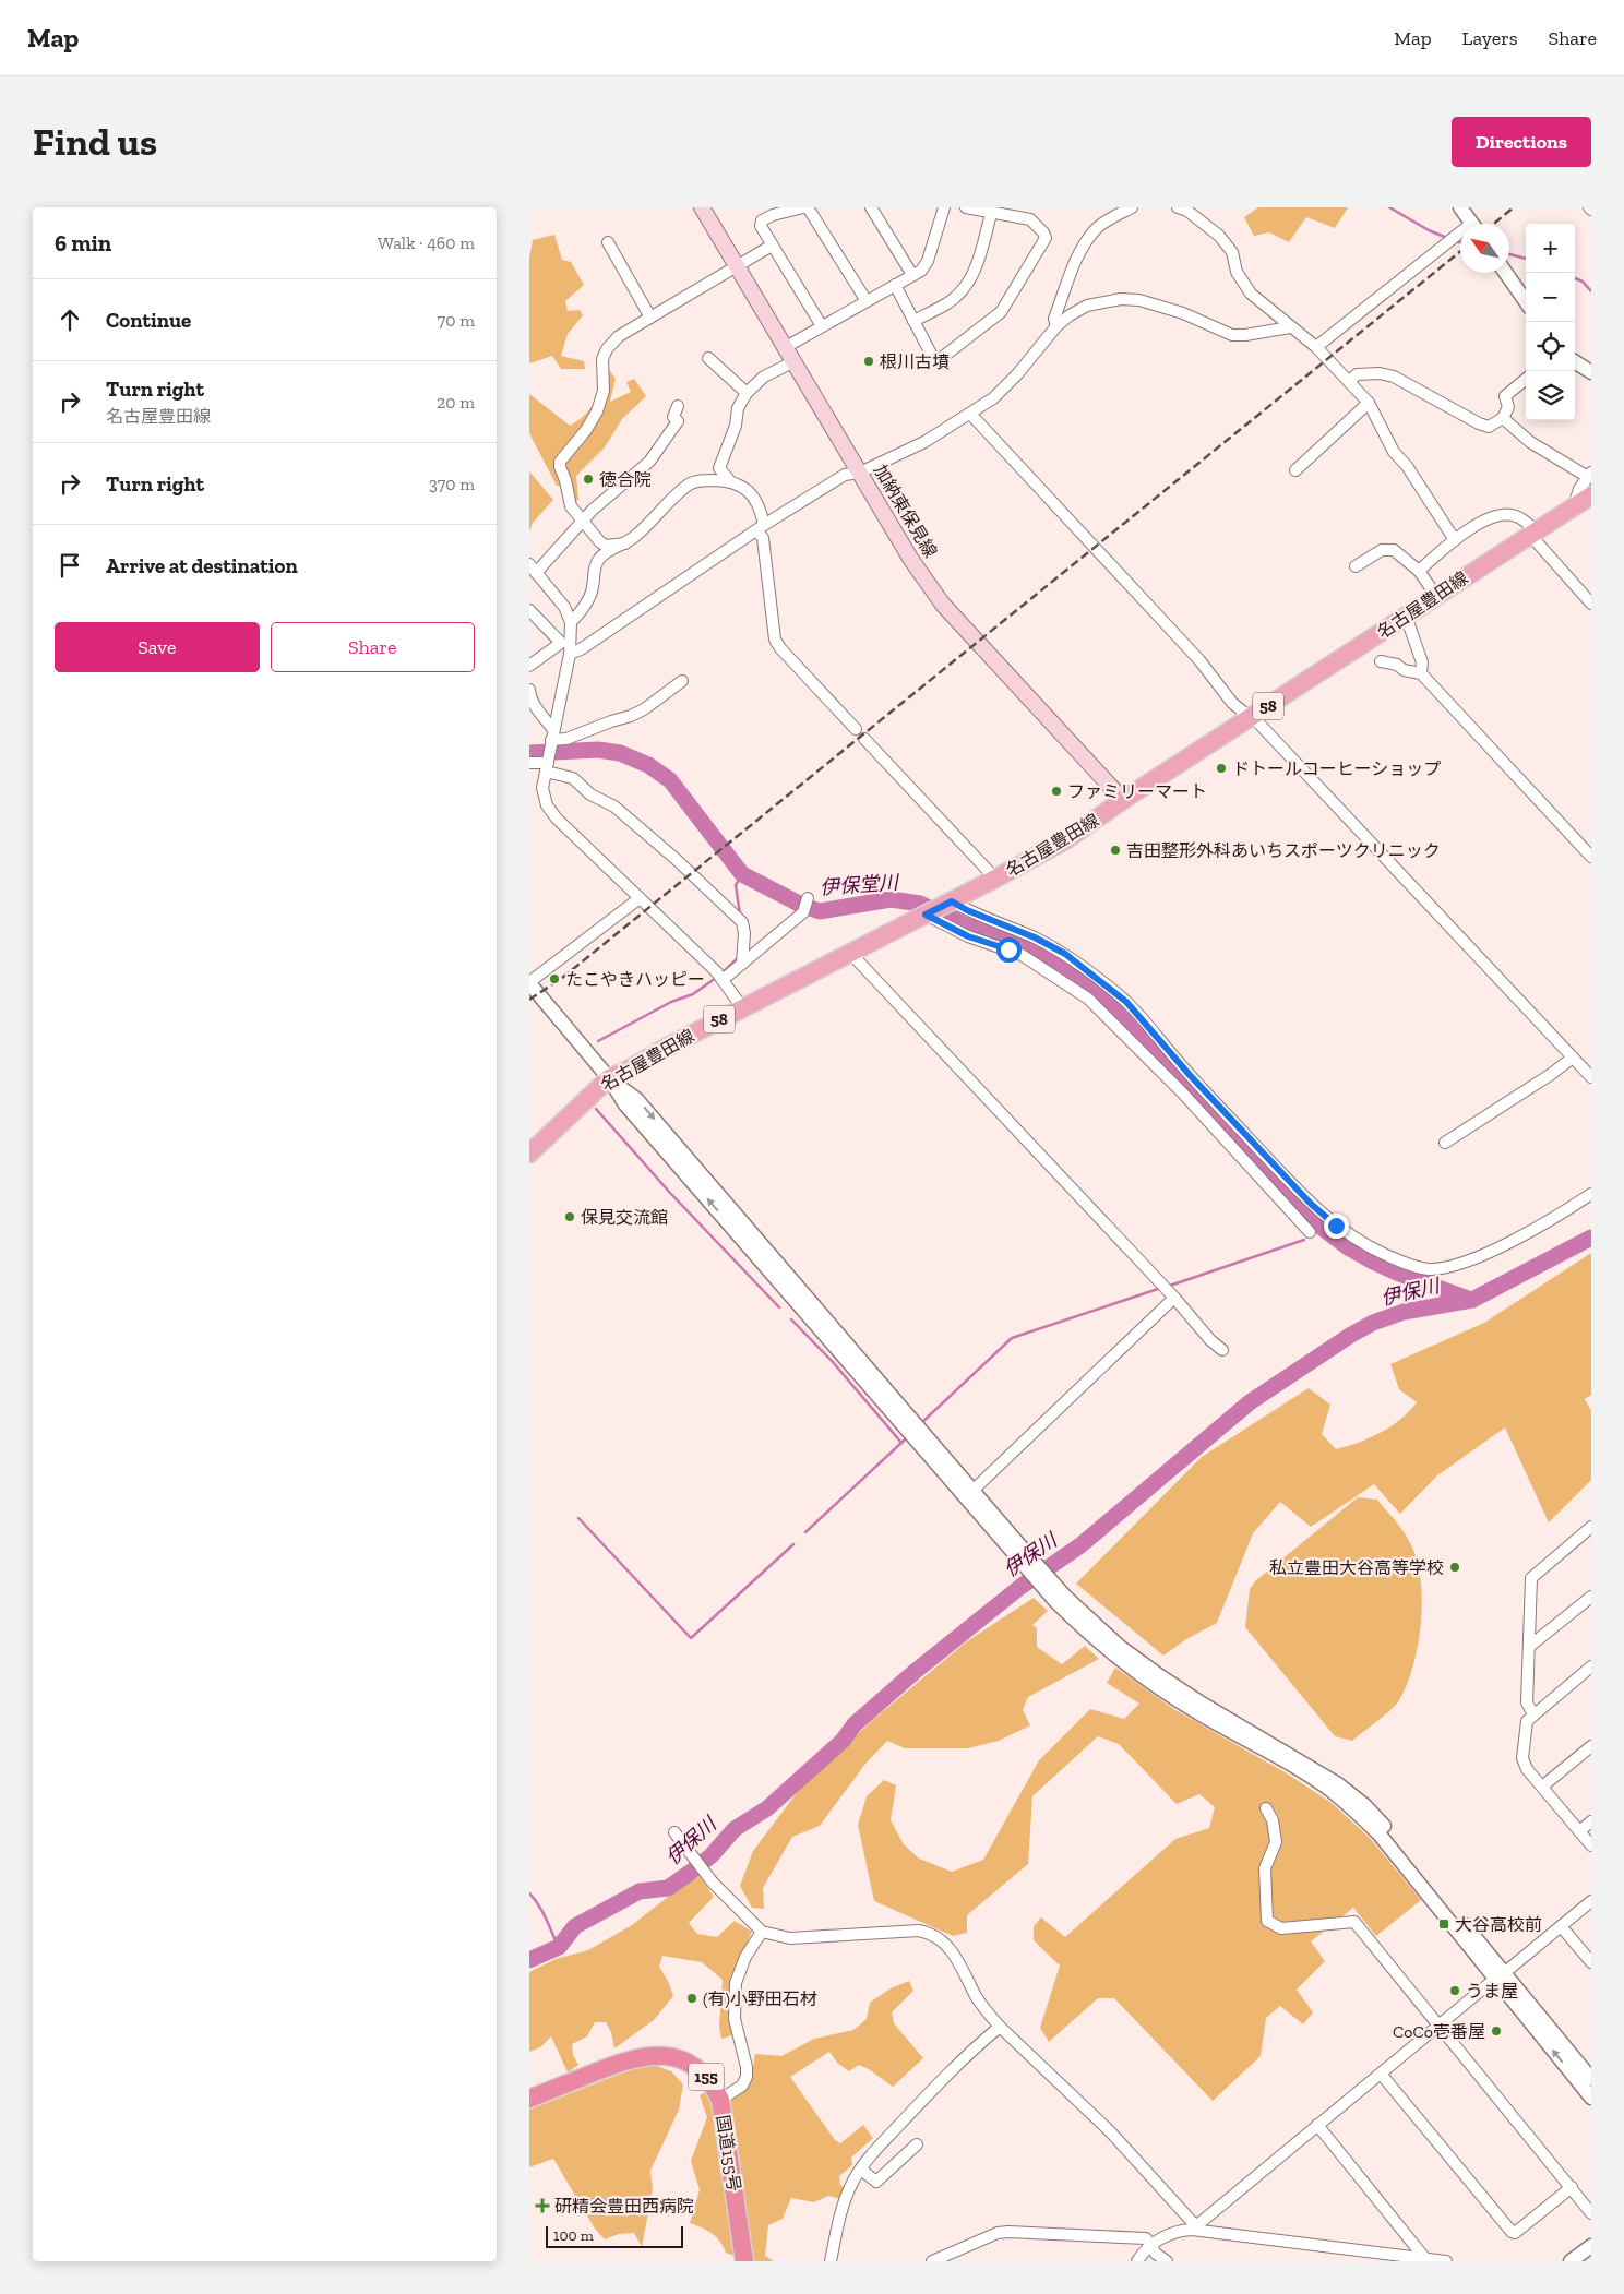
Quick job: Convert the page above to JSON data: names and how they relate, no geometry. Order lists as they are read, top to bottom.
{
  "streets": {
    "highway": ["155", "国道155号"],
    "main road": ["加納東保見線", "名古屋豊田線", "58"]
  },
  "crossings": [
    ["加納東保見線", "名古屋豊田線"]
  ],
  "water": ["伊保堂川", "伊保川"],
  "places": {
    "other": [
      "根川古墳",
      "徳合院",
      "ドトールコーヒーショップ",
      "ファミリーマート",
      "吉田整形外科あいちスポーツクリニック",
      "たこやきハッピー",
      "保見交流館",
      "私立豊田大谷高等学校",
      "うま屋",
      "(有)小野田石材",
      "CoCo壱番屋"
    ],
    "transit": ["大谷高校前"],
    "health": ["研精会豊田西病院"]
  },
  "scale_bar": "100 m",
  "north": "top left",
  "page": {
    "header": "Map",
    "nav": ["Map", "Layers", "Share"],
    "buttons": [
      "Directions",
      ["Save", "Share"]
    ],
    "title": "Find us",
    "heading": ["6 min", "Walk · 460 m"],
    "map_buttons": ["+", "−"],
    "list": [
      ["Continue", "70 m"],
      ["Turn right", "名古屋豊田線", "20 m"],
      ["Turn right", "370 m"],
      "Arrive at destination"
    ],
    "scale": "100 m"
  }
}
